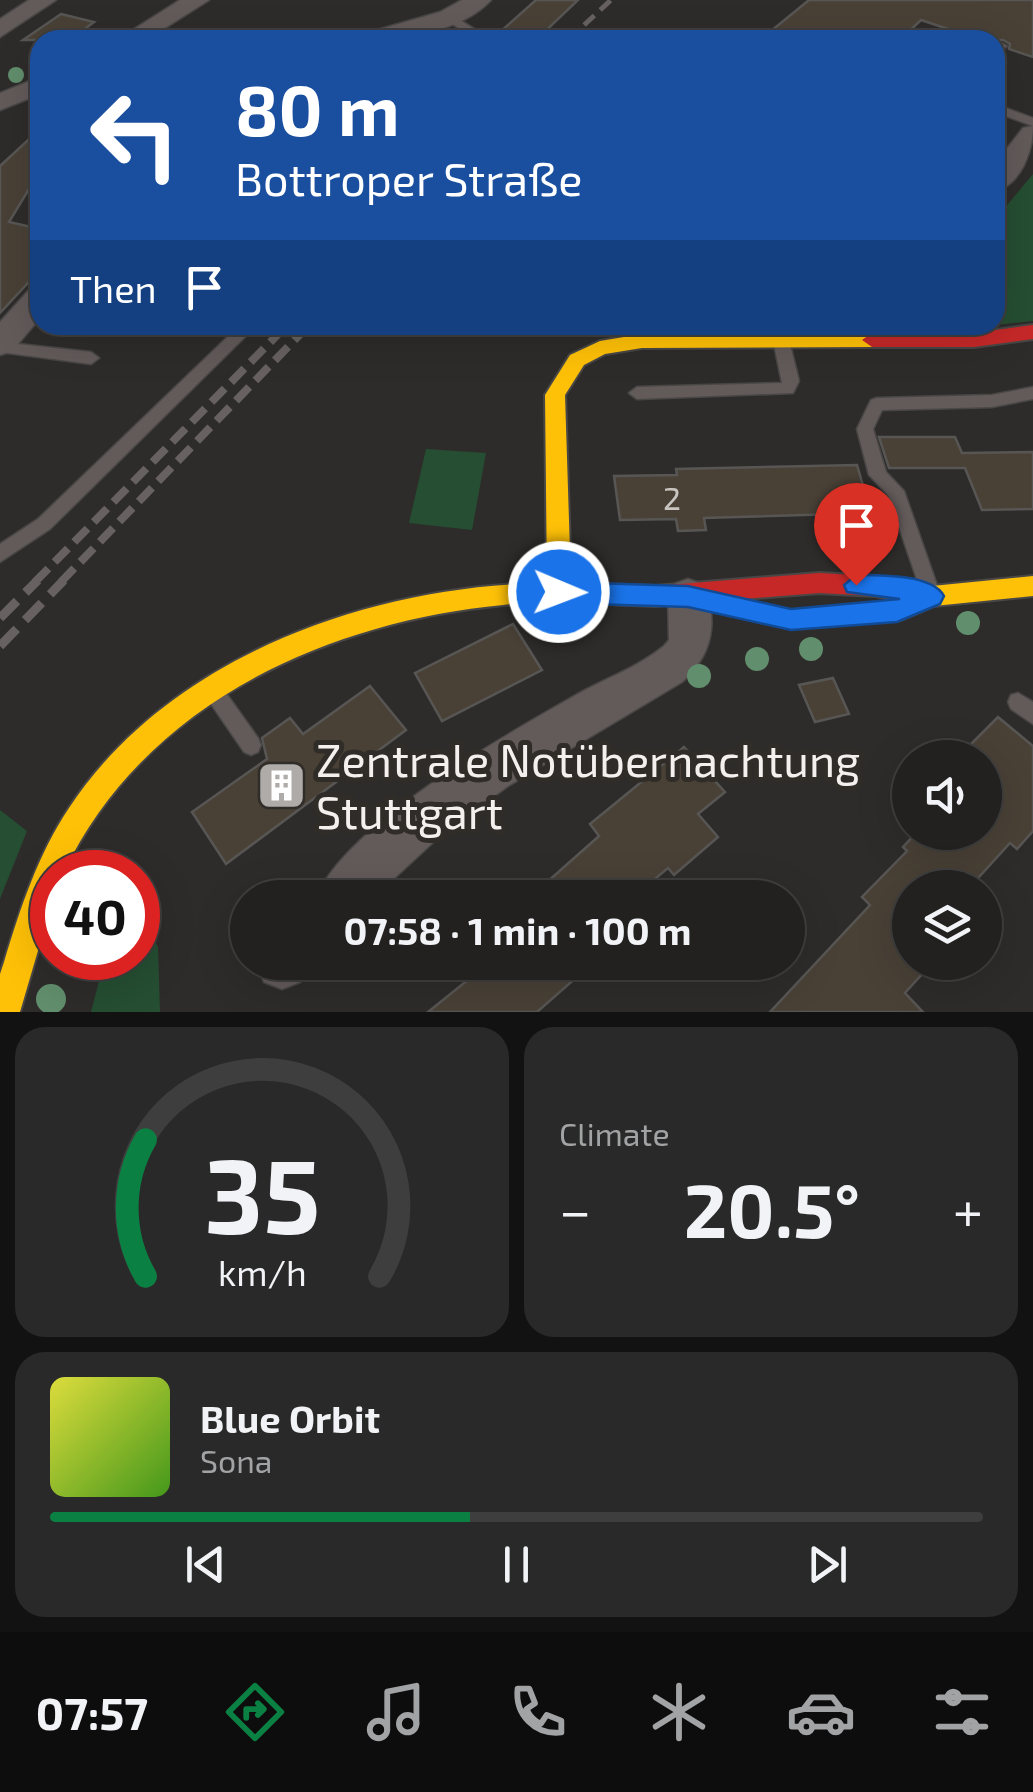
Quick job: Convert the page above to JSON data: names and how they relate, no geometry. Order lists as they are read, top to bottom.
{
  "places": {
    "building": ["Zentrale Notübernachtung Stuttgart"]
  },
  "house_numbers": ["2"],
  "page": {
    "turn": ["80 m", "Bottroper Straße"],
    "then": "Then",
    "limit": "40",
    "trip": "07:58 · 1 min · 100 m",
    "tile": "Climate",
    "heat": ["−", "20.5°", "+"],
    "song": ["Blue Orbit", "Sona"],
    "tabs": "07:57",
    "gauge": ["35", "km/h"]
  }
}
